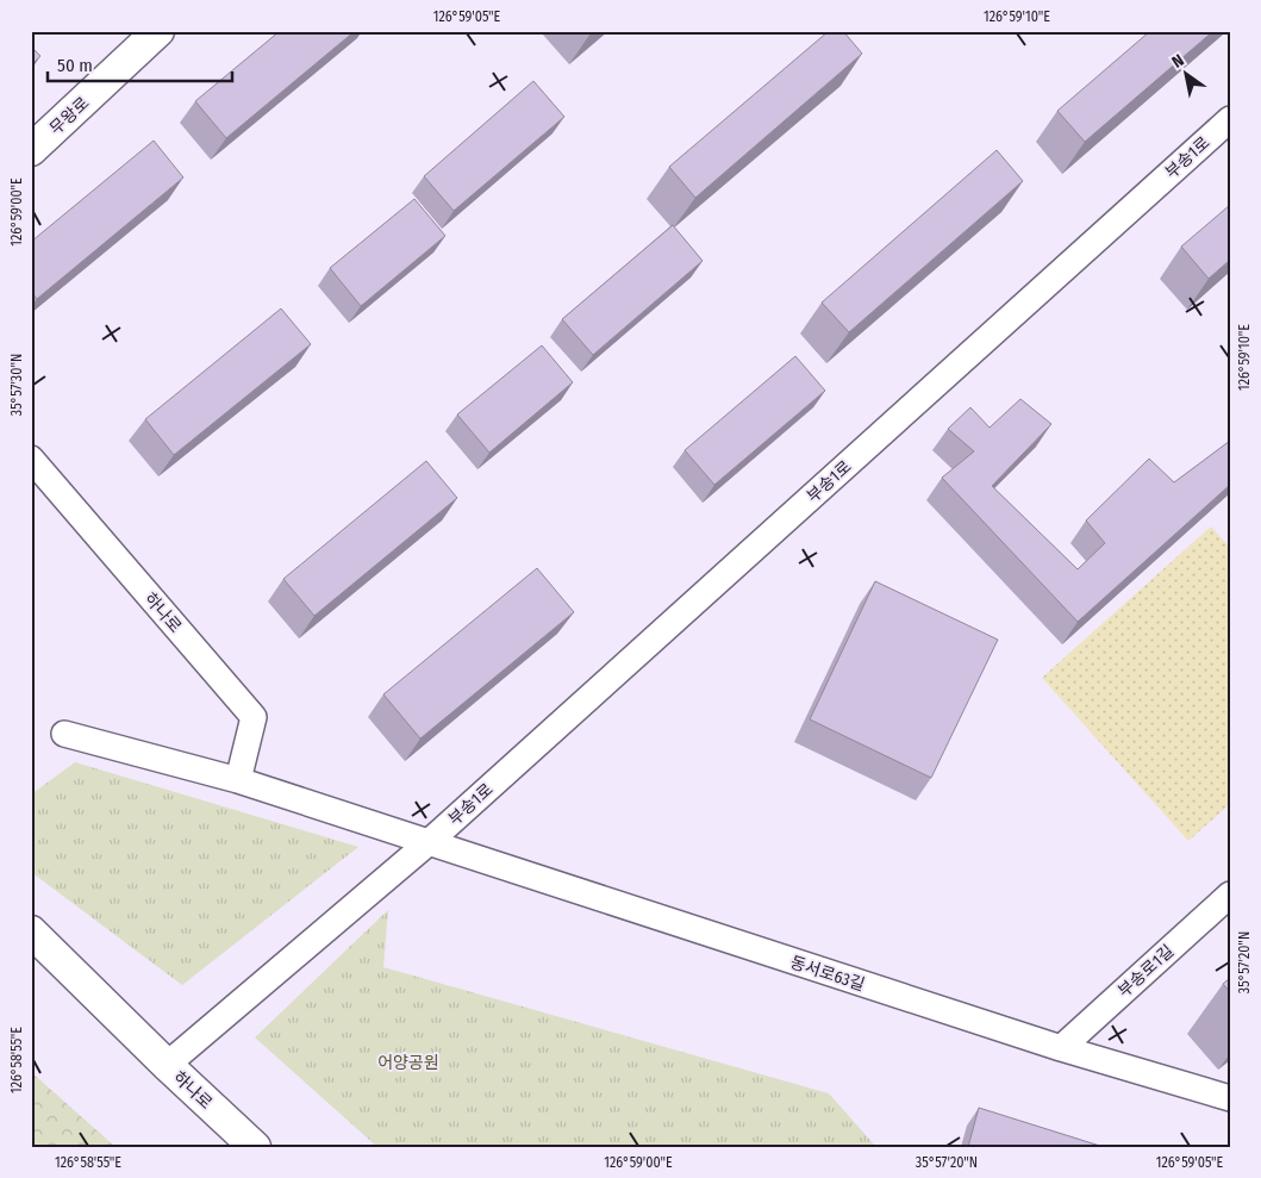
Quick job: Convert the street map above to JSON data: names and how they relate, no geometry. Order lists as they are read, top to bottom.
{
  "streets": {
    "street": [
      "무왕로",
      "부송1로",
      "하나로",
      "부송로1길",
      "동서로63길"
    ]
  },
  "crossings": [
    ["부송1로", "하나로"],
    ["부송1로", "동서로63길"],
    ["부송로1길", "동서로63길"]
  ],
  "parks": ["어양공원"],
  "scale_bar": "50 m",
  "north": "top left",
  "coordinates": [
    "126°59'05\"E",
    "126°59'10\"E",
    "126°59'00\"E",
    "35°57'30\"N",
    "35°57'20\"N",
    "126°58'55\"E"
  ]
}
